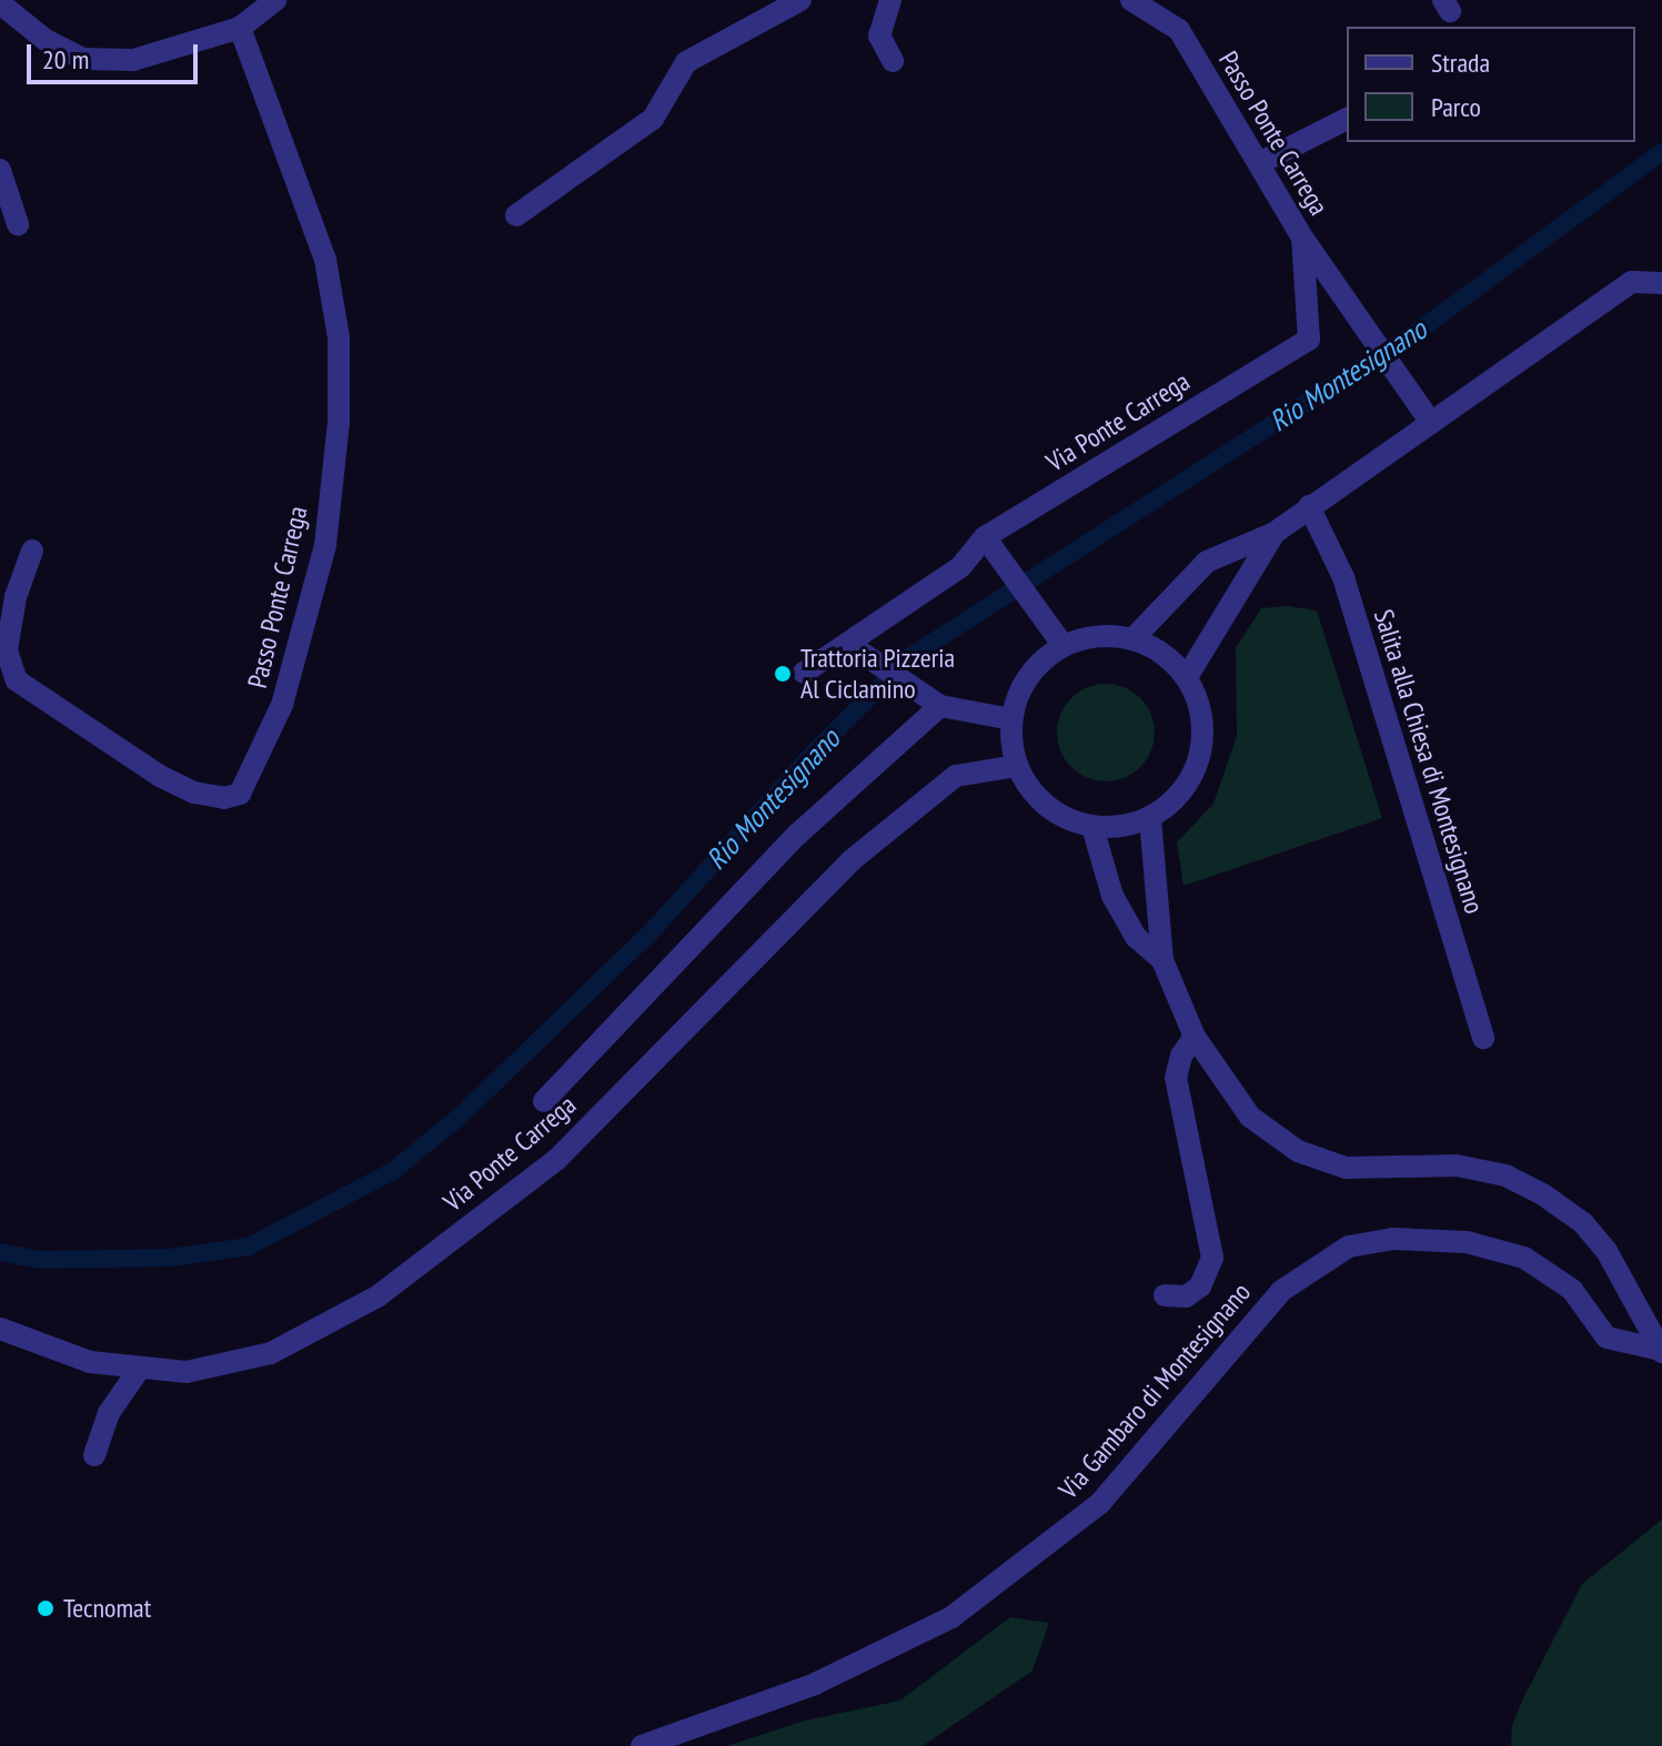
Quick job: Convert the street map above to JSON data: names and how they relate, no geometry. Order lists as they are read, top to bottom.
{
  "streets": {
    "street": [
      "Passo Ponte Carrega",
      "Via Ponte Carrega",
      "Salita alla Chiesa di Montesignano",
      "Via Gambaro di Montesignano"
    ]
  },
  "crossings": [
    ["Passo Ponte Carrega", "Via Ponte Carrega"]
  ],
  "water": ["Rio Montesignano"],
  "places": ["Trattoria Pizzeria Al Ciclamino", "Tecnomat"],
  "legend": ["Strada", "Parco"],
  "scale_bar": "20 m"
}
